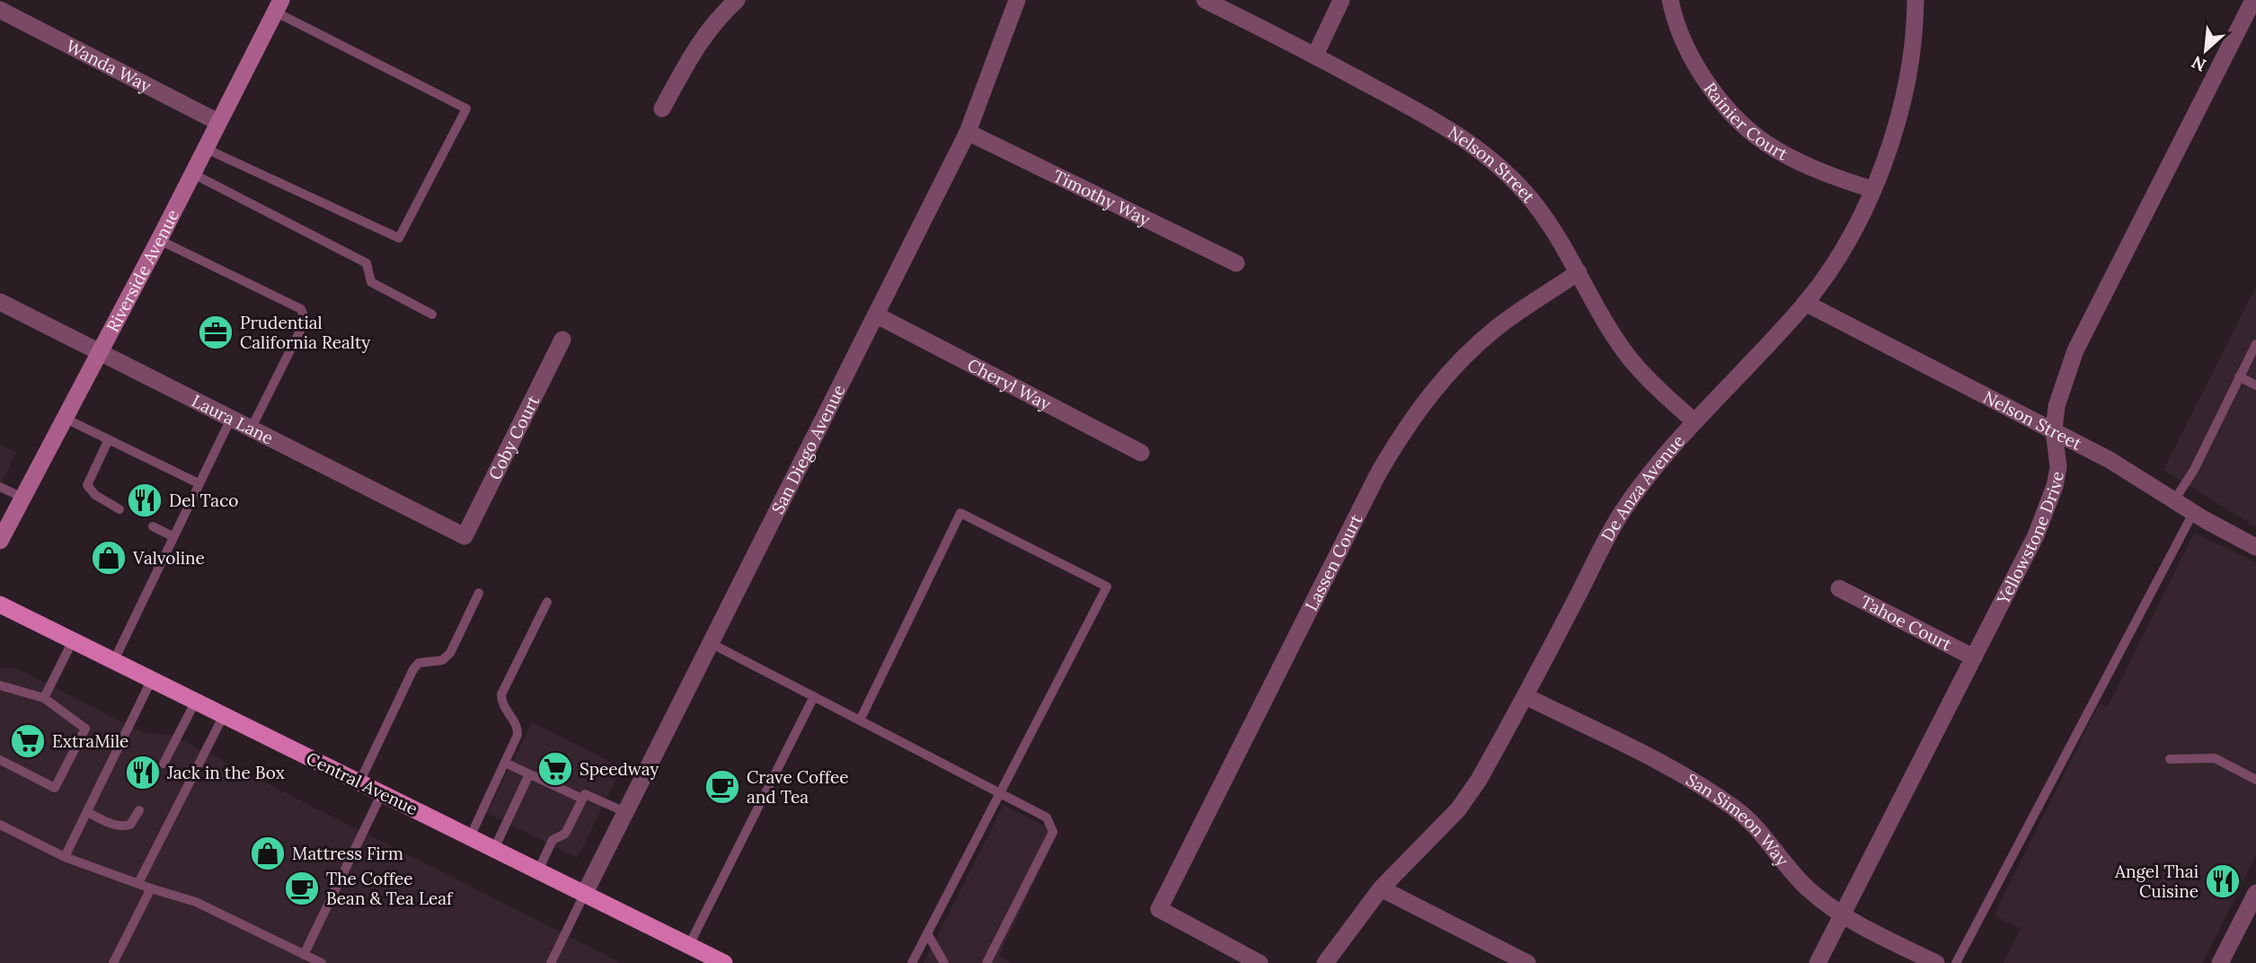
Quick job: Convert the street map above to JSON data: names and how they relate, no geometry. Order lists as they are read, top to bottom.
{
  "streets": {
    "main road": ["Riverside Avenue", "Central Avenue"],
    "street": [
      "Wanda Way",
      "Rainier Court",
      "Nelson Street",
      "Timothy Way",
      "Cheryl Way",
      "Laura Lane",
      "Coby Court",
      "San Diego Avenue",
      "De Anza Avenue",
      "Yellowstone Drive",
      "Lassen Court",
      "Tahoe Court",
      "San Simeon Way"
    ]
  },
  "crossings": [
    ["Wanda Way", "Riverside Avenue"],
    ["Rainier Court", "De Anza Avenue"],
    ["Nelson Street", "De Anza Avenue"],
    ["Nelson Street", "Yellowstone Drive"],
    ["Nelson Street", "Lassen Court"],
    ["Timothy Way", "San Diego Avenue"],
    ["Riverside Avenue", "Laura Lane"],
    ["Cheryl Way", "San Diego Avenue"],
    ["Laura Lane", "Coby Court"],
    ["San Diego Avenue", "Central Avenue"],
    ["De Anza Avenue", "San Simeon Way"],
    ["Yellowstone Drive", "Tahoe Court"],
    ["Yellowstone Drive", "San Simeon Way"]
  ],
  "places": {
    "office": ["Prudential California Realty"],
    "restaurant": ["Del Taco", "Jack in the Box", "Angel Thai Cuisine"],
    "shop": ["Valvoline", "Mattress Firm"],
    "supermarket": ["ExtraMile", "Speedway"],
    "cafe": ["Crave Coffee and Tea", "The Coffee Bean & Tea Leaf"]
  },
  "north": "bottom left"
}
